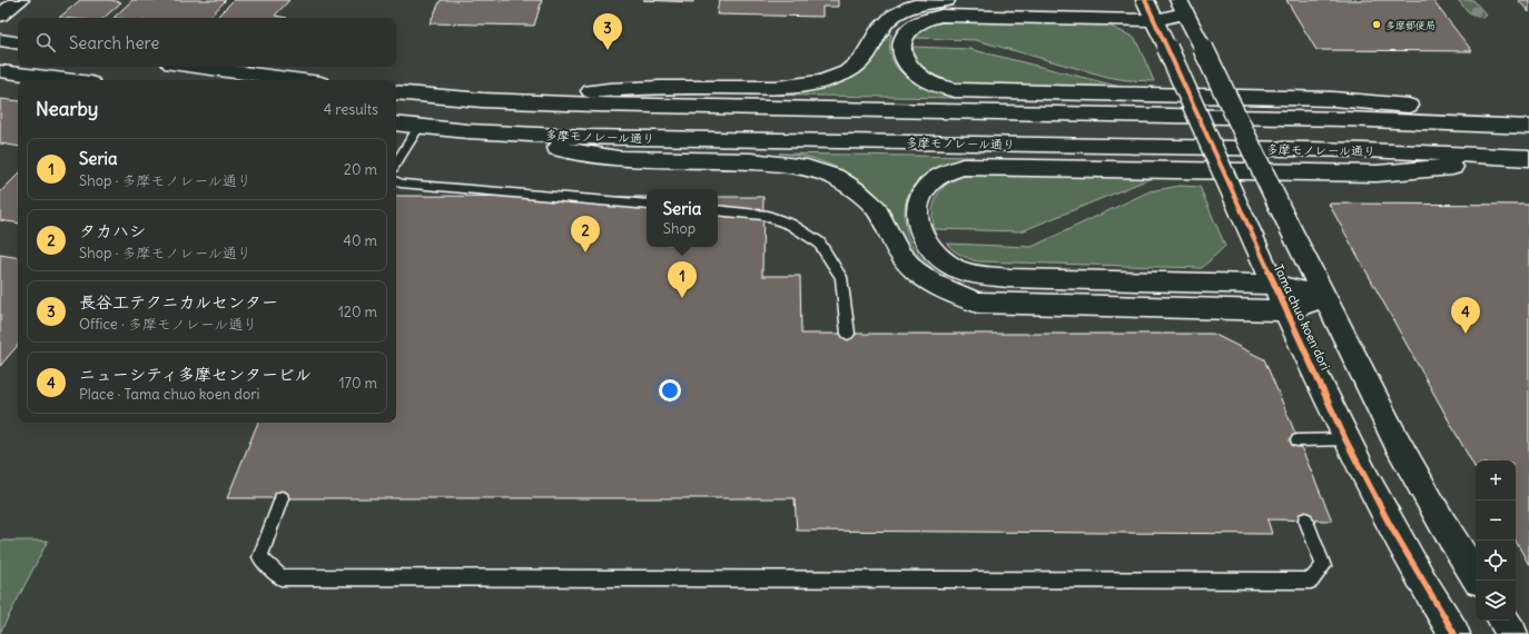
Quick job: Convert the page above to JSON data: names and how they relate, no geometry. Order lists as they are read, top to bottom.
{
  "streets": {
    "main road": ["多摩モノレール通り", "Tama chuo koen dori"]
  },
  "places": ["多摩郵便局"],
  "page": {
    "pins": [
      "3",
      "2",
      "1",
      "4"
    ],
    "search": "Search here",
    "heading": ["Nearby", "4 results"],
    "list": [
      {
        "mark": "1",
        "name": "Seria",
        "note": "Shop · 多摩モノレール通り",
        "value": "20 m"
      },
      {
        "mark": "2",
        "name": "タカハシ",
        "note": "Shop · 多摩モノレール通り",
        "value": "40 m"
      },
      {
        "mark": "3",
        "name": "長谷工テクニカルセンター",
        "note": "Office · 多摩モノレール通り",
        "value": "120 m"
      },
      {
        "mark": "4",
        "name": "ニューシティ多摩センタービル",
        "note": "Place · Tama chuo koen dori",
        "value": "170 m"
      }
    ],
    "popup": ["Seria", "Shop"],
    "map_buttons": ["+", "−"]
  }
}
